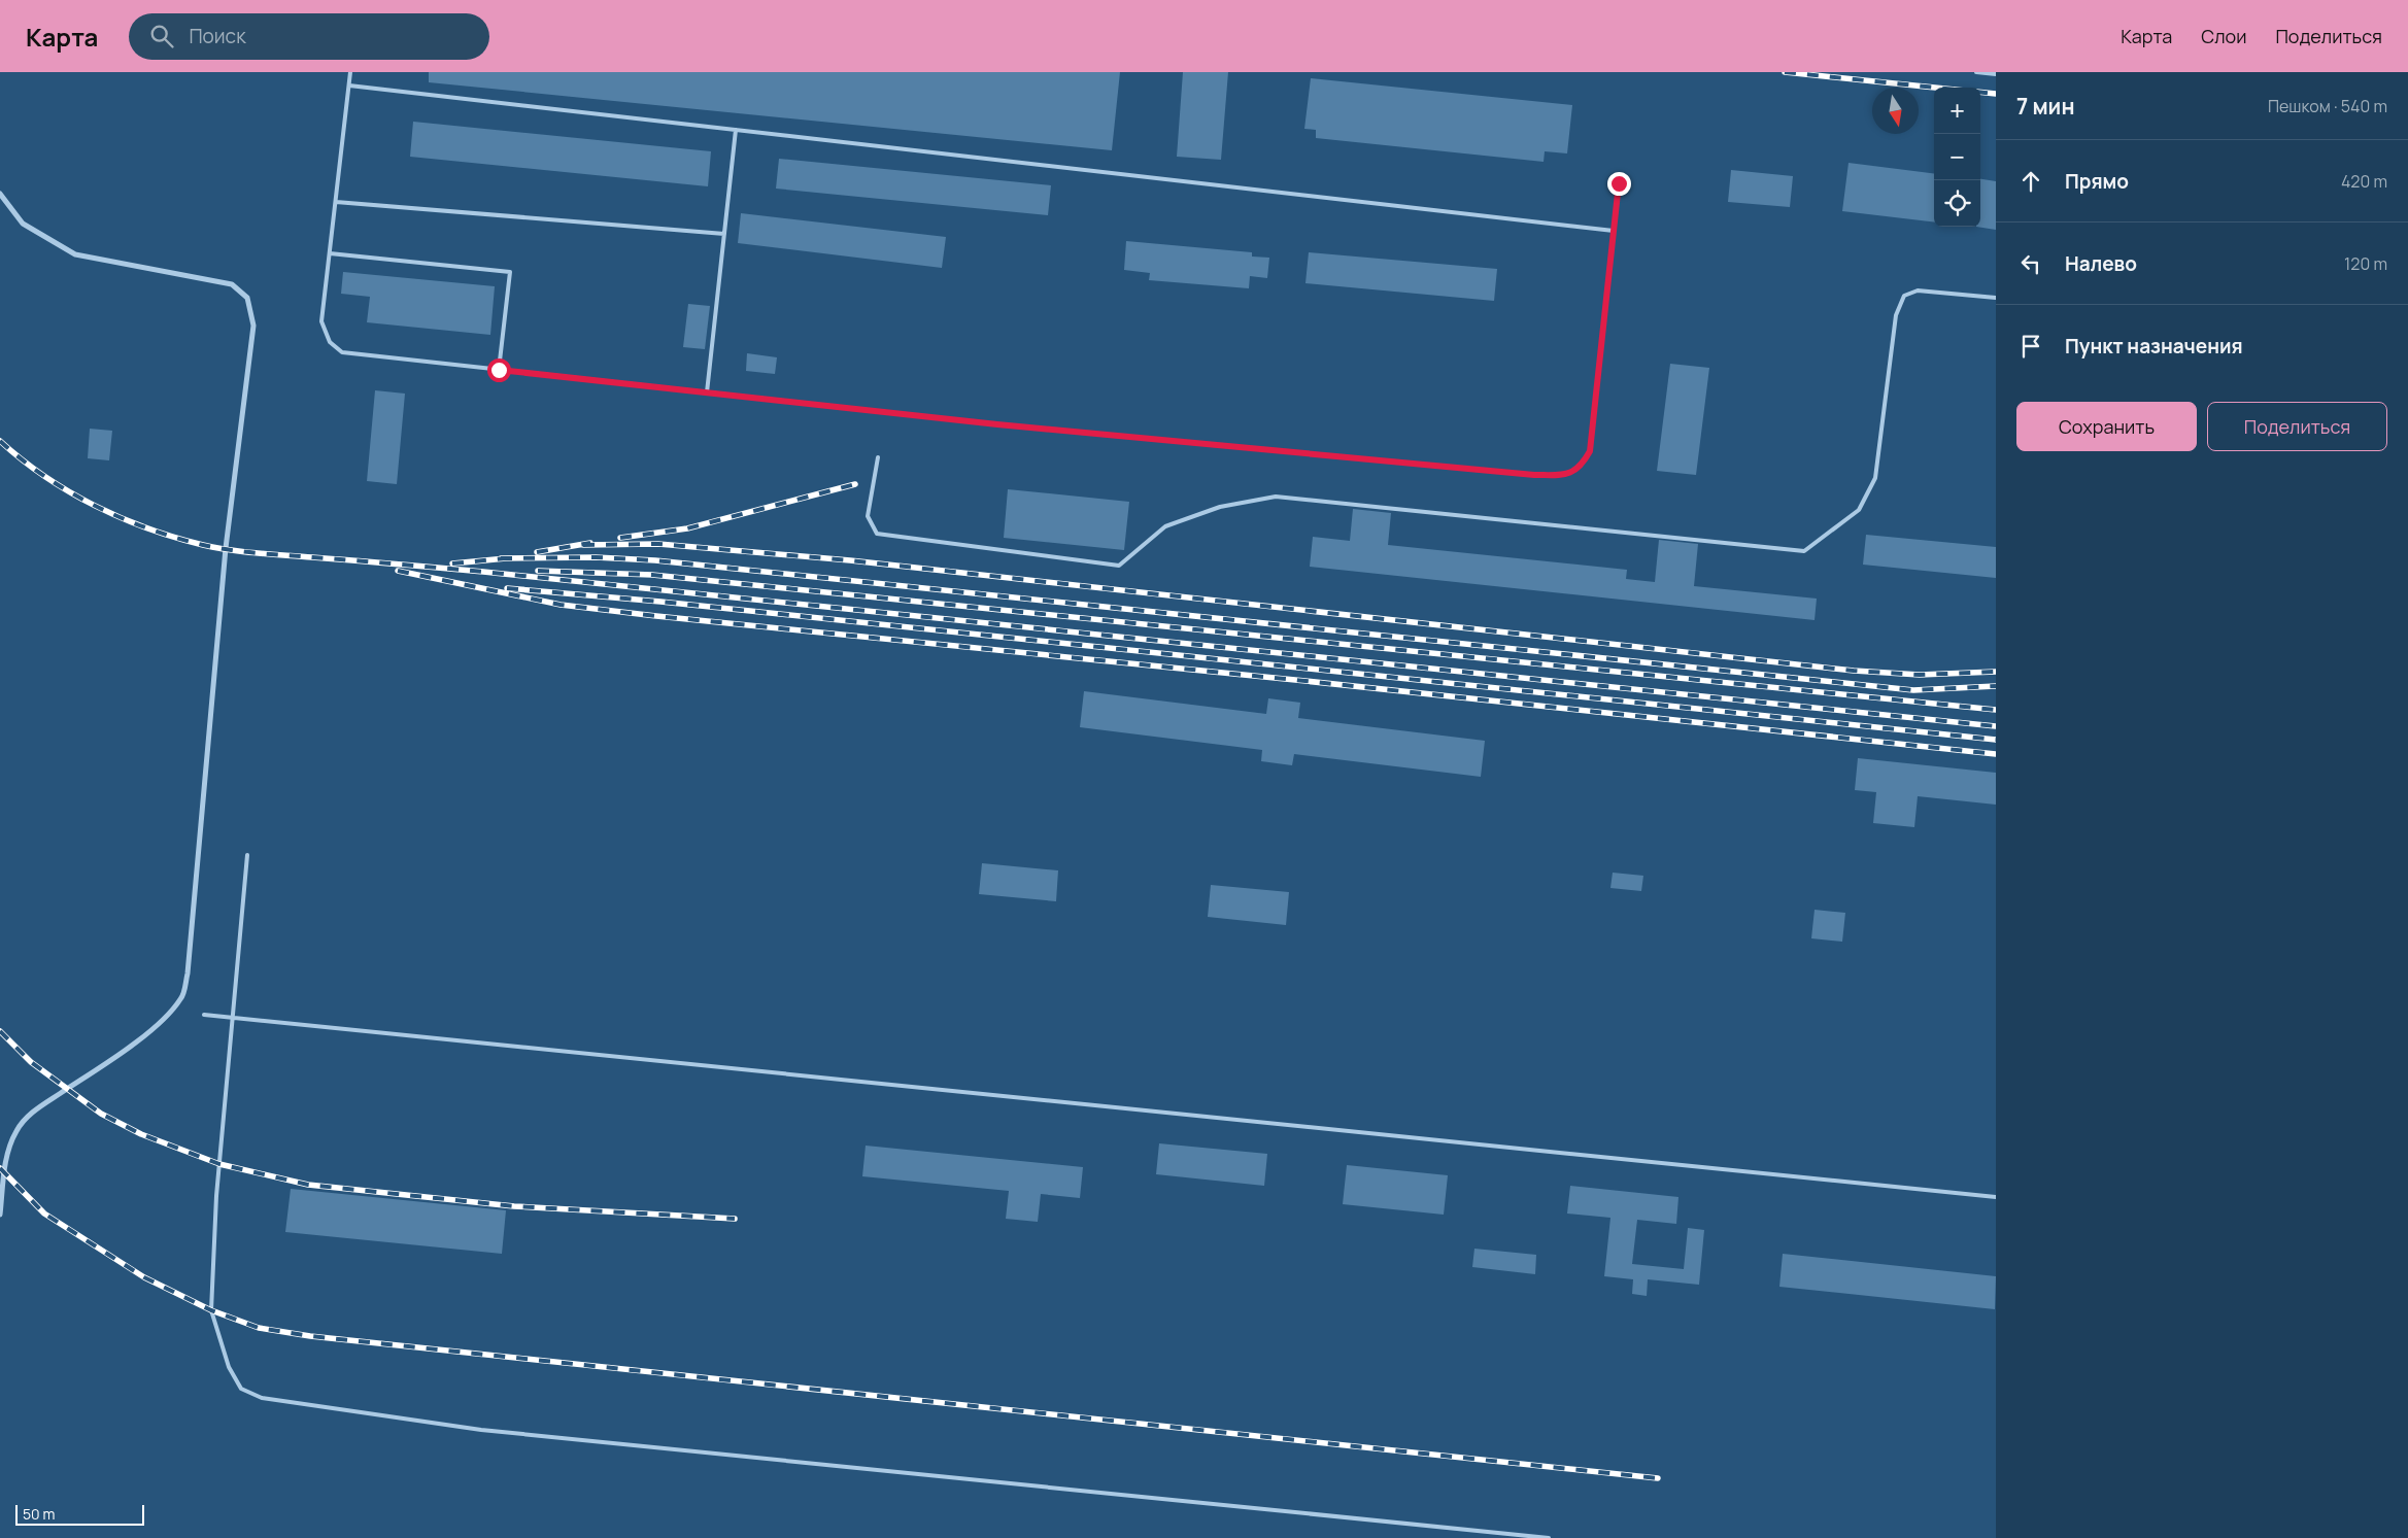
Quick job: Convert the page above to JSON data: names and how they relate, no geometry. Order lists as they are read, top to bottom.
{
  "scale_bar": "50 m",
  "north": "bottom",
  "page": {
    "header": "Карта",
    "search": "Поиск",
    "nav": ["Карта", "Слои", "Поделиться"],
    "heading": ["7 мин", "Пешком · 540 m"],
    "map_buttons": ["+", "−"],
    "list": [
      ["Прямо", "420 m"],
      ["Налево", "120 m"],
      "Пункт назначения"
    ],
    "buttons": ["Сохранить", "Поделиться"],
    "scale": "50 m"
  }
}
